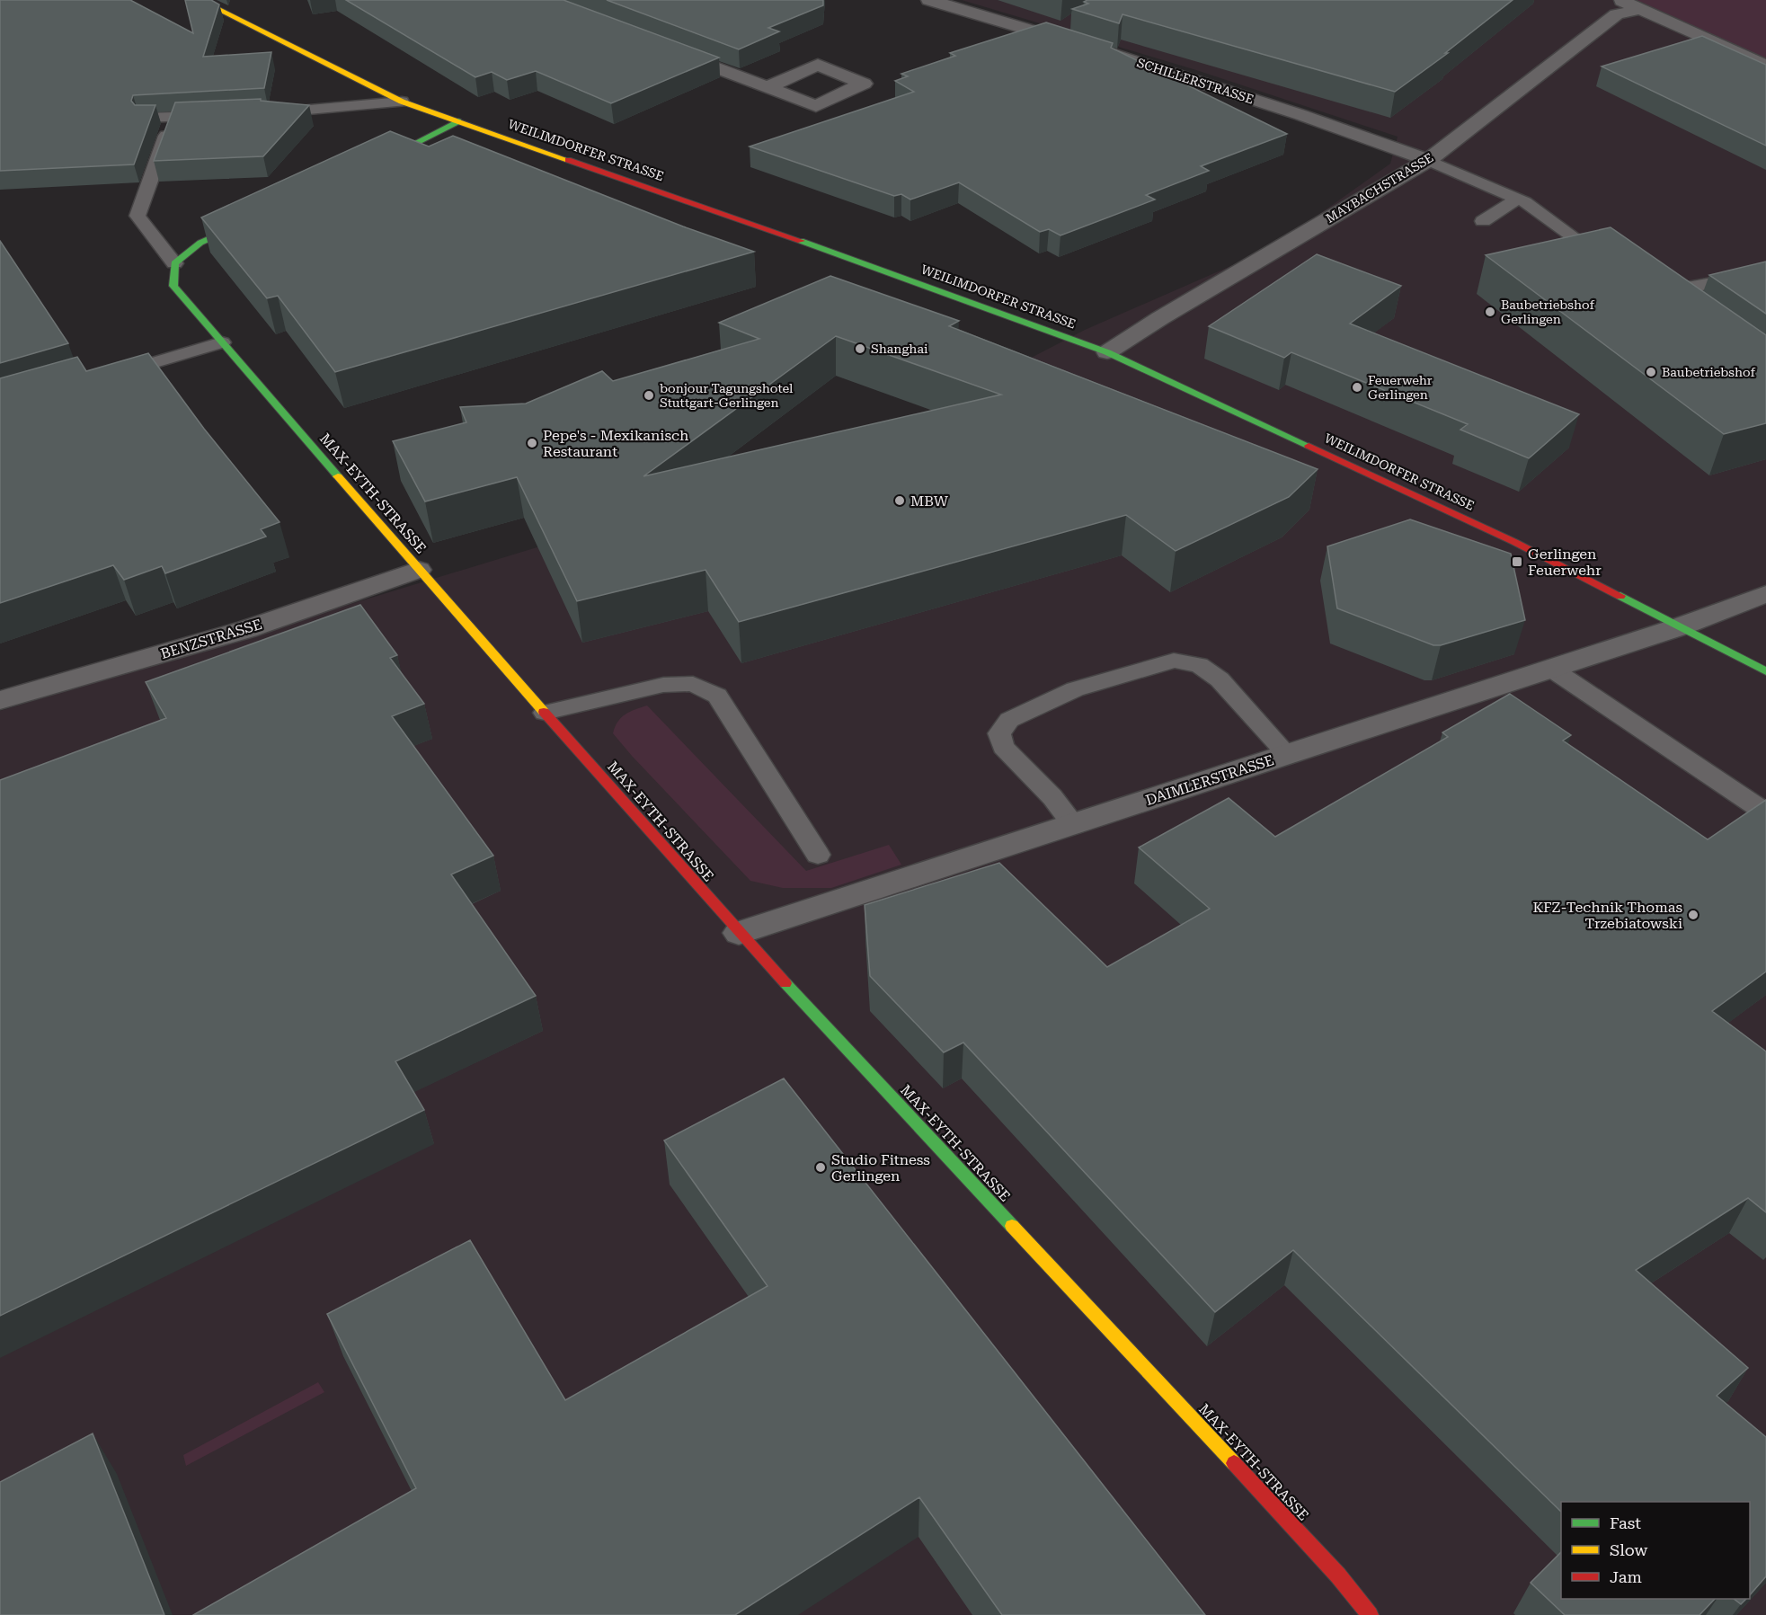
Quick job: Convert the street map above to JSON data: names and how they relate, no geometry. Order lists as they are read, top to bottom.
{
  "streets": {
    "main road": ["WEILIMDORFER STRASSE", "MAX-EYTH-STRASSE"],
    "street": [
      "SCHILLERSTRASSE",
      "MAYBACHSTRASSE",
      "BENZSTRASSE",
      "DAIMLERSTRASSE"
    ]
  },
  "crossings": [
    ["SCHILLERSTRASSE", "MAYBACHSTRASSE"],
    ["WEILIMDORFER STRASSE", "MAYBACHSTRASSE"],
    ["WEILIMDORFER STRASSE", "DAIMLERSTRASSE"],
    ["MAX-EYTH-STRASSE", "BENZSTRASSE"],
    ["MAX-EYTH-STRASSE", "DAIMLERSTRASSE"]
  ],
  "places": {
    "other": [
      "Baubetriebshof Gerlingen",
      "Shanghai",
      "Baubetriebshof",
      "Feuerwehr Gerlingen",
      "bonjour Tagungshotel Stuttgart-Gerlingen",
      "Pepe's - Mexikanisch Restaurant",
      "MBW",
      "KFZ-Technik Thomas Trzebiatowski",
      "Studio Fitness Gerlingen"
    ],
    "transit": ["Gerlingen Feuerwehr"]
  },
  "legend": ["Fast", "Slow", "Jam"]
}
